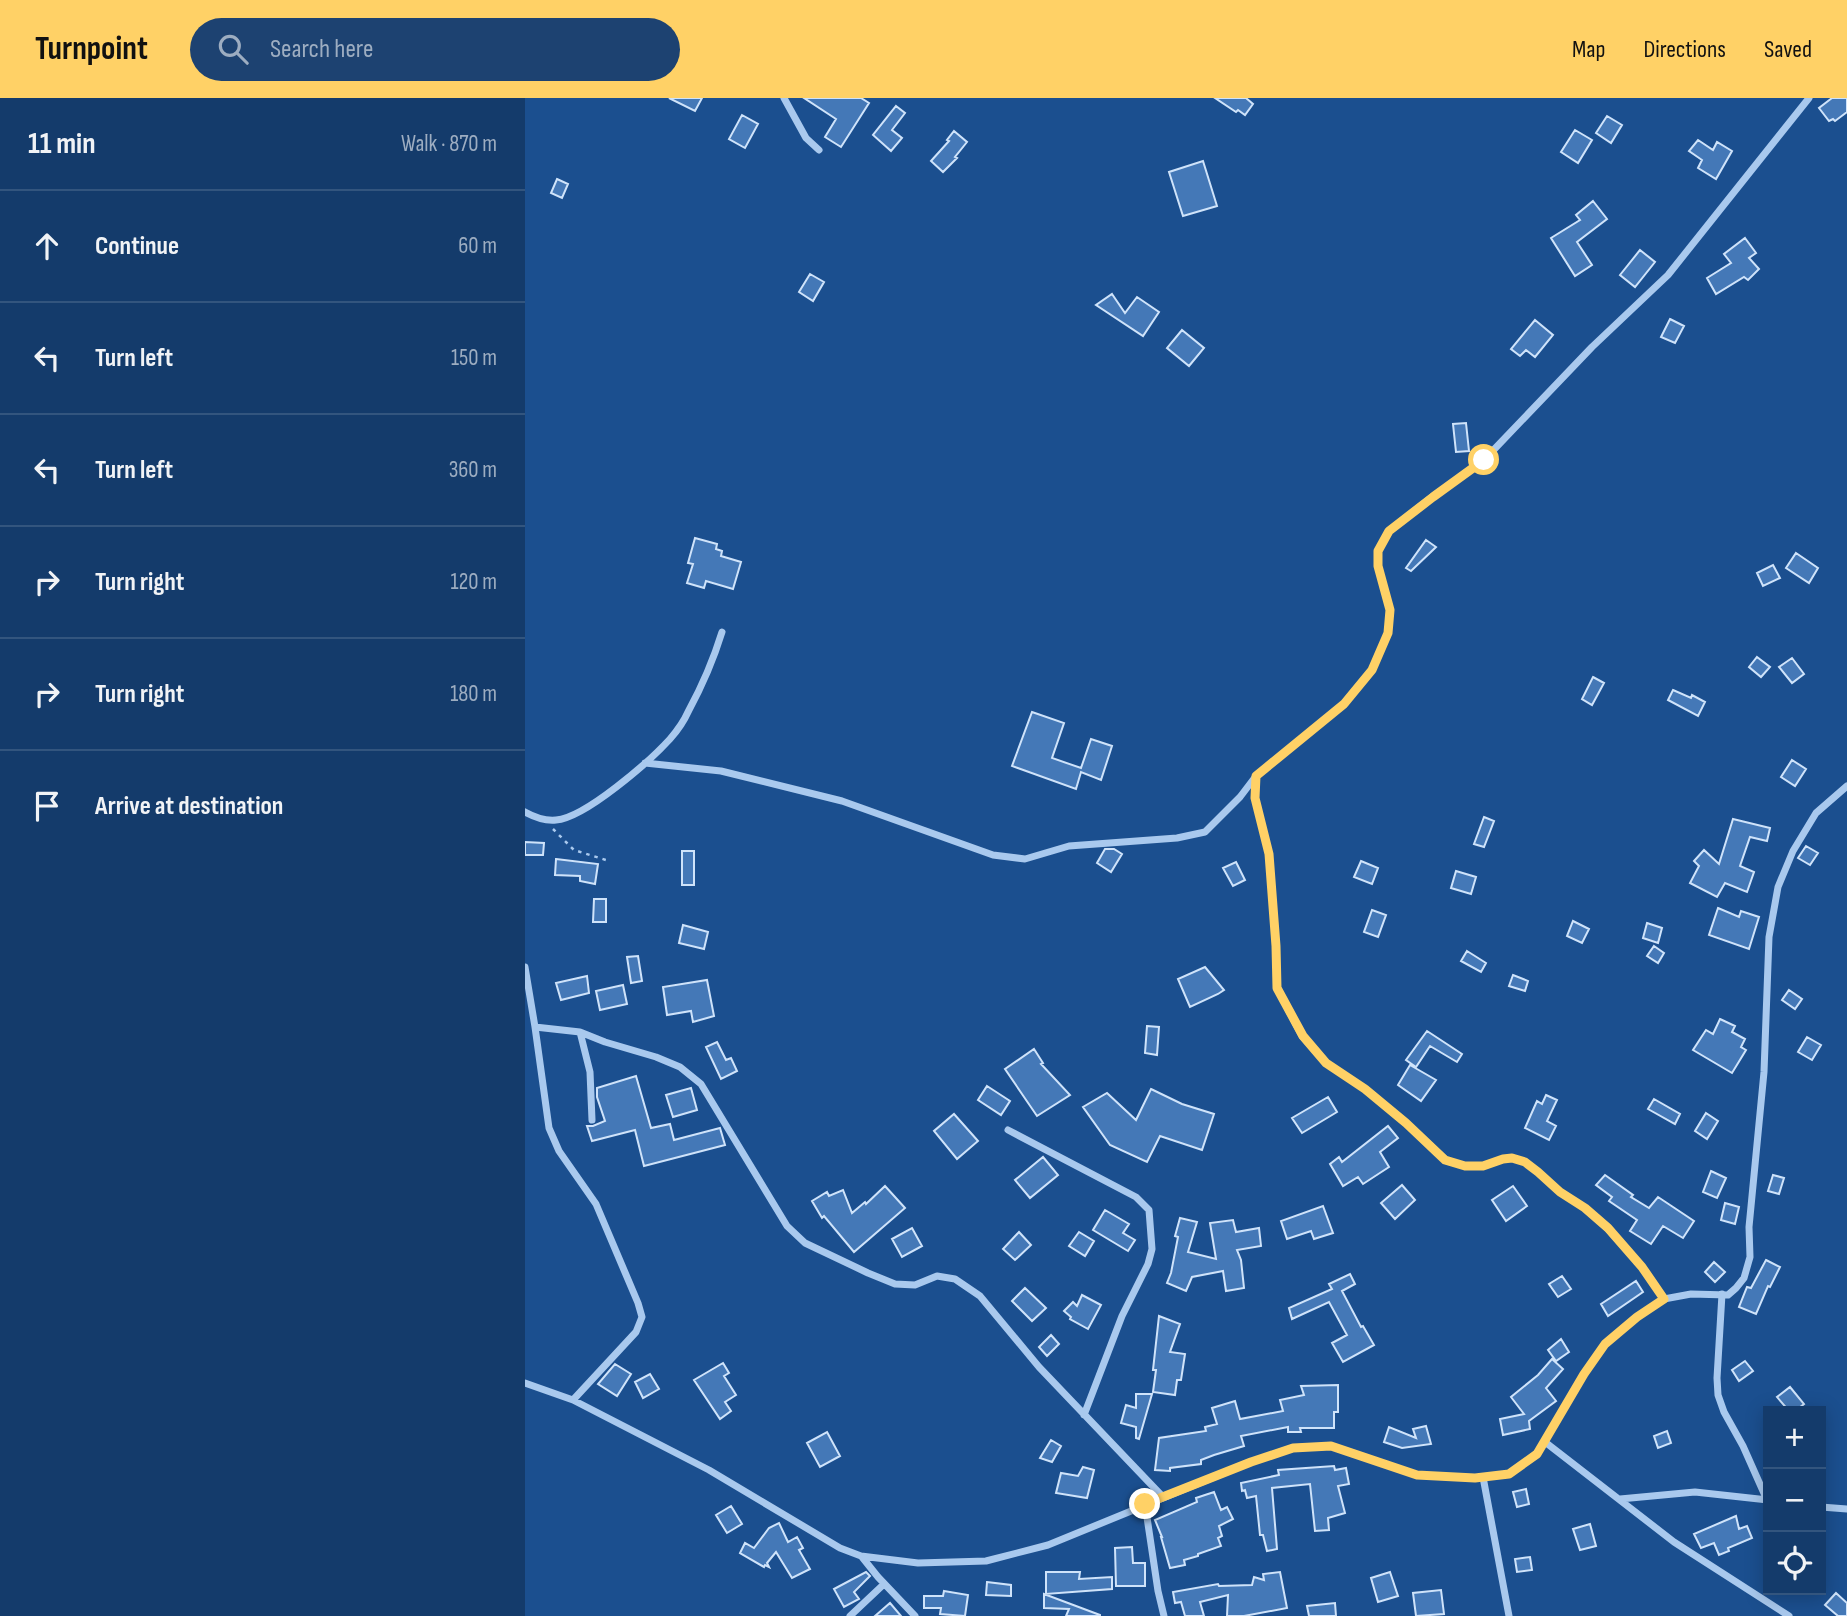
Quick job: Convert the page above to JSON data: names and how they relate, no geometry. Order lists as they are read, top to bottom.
{
  "page": {
    "header": "Turnpoint",
    "search": "Search here",
    "nav": ["Map", "Directions", "Saved"],
    "heading": ["11 min", "Walk · 870 m"],
    "list": [
      ["Continue", "60 m"],
      ["Turn left", "150 m"],
      ["Turn left", "360 m"],
      ["Turn right", "120 m"],
      ["Turn right", "180 m"],
      "Arrive at destination"
    ],
    "map_buttons": ["+", "−"]
  }
}
